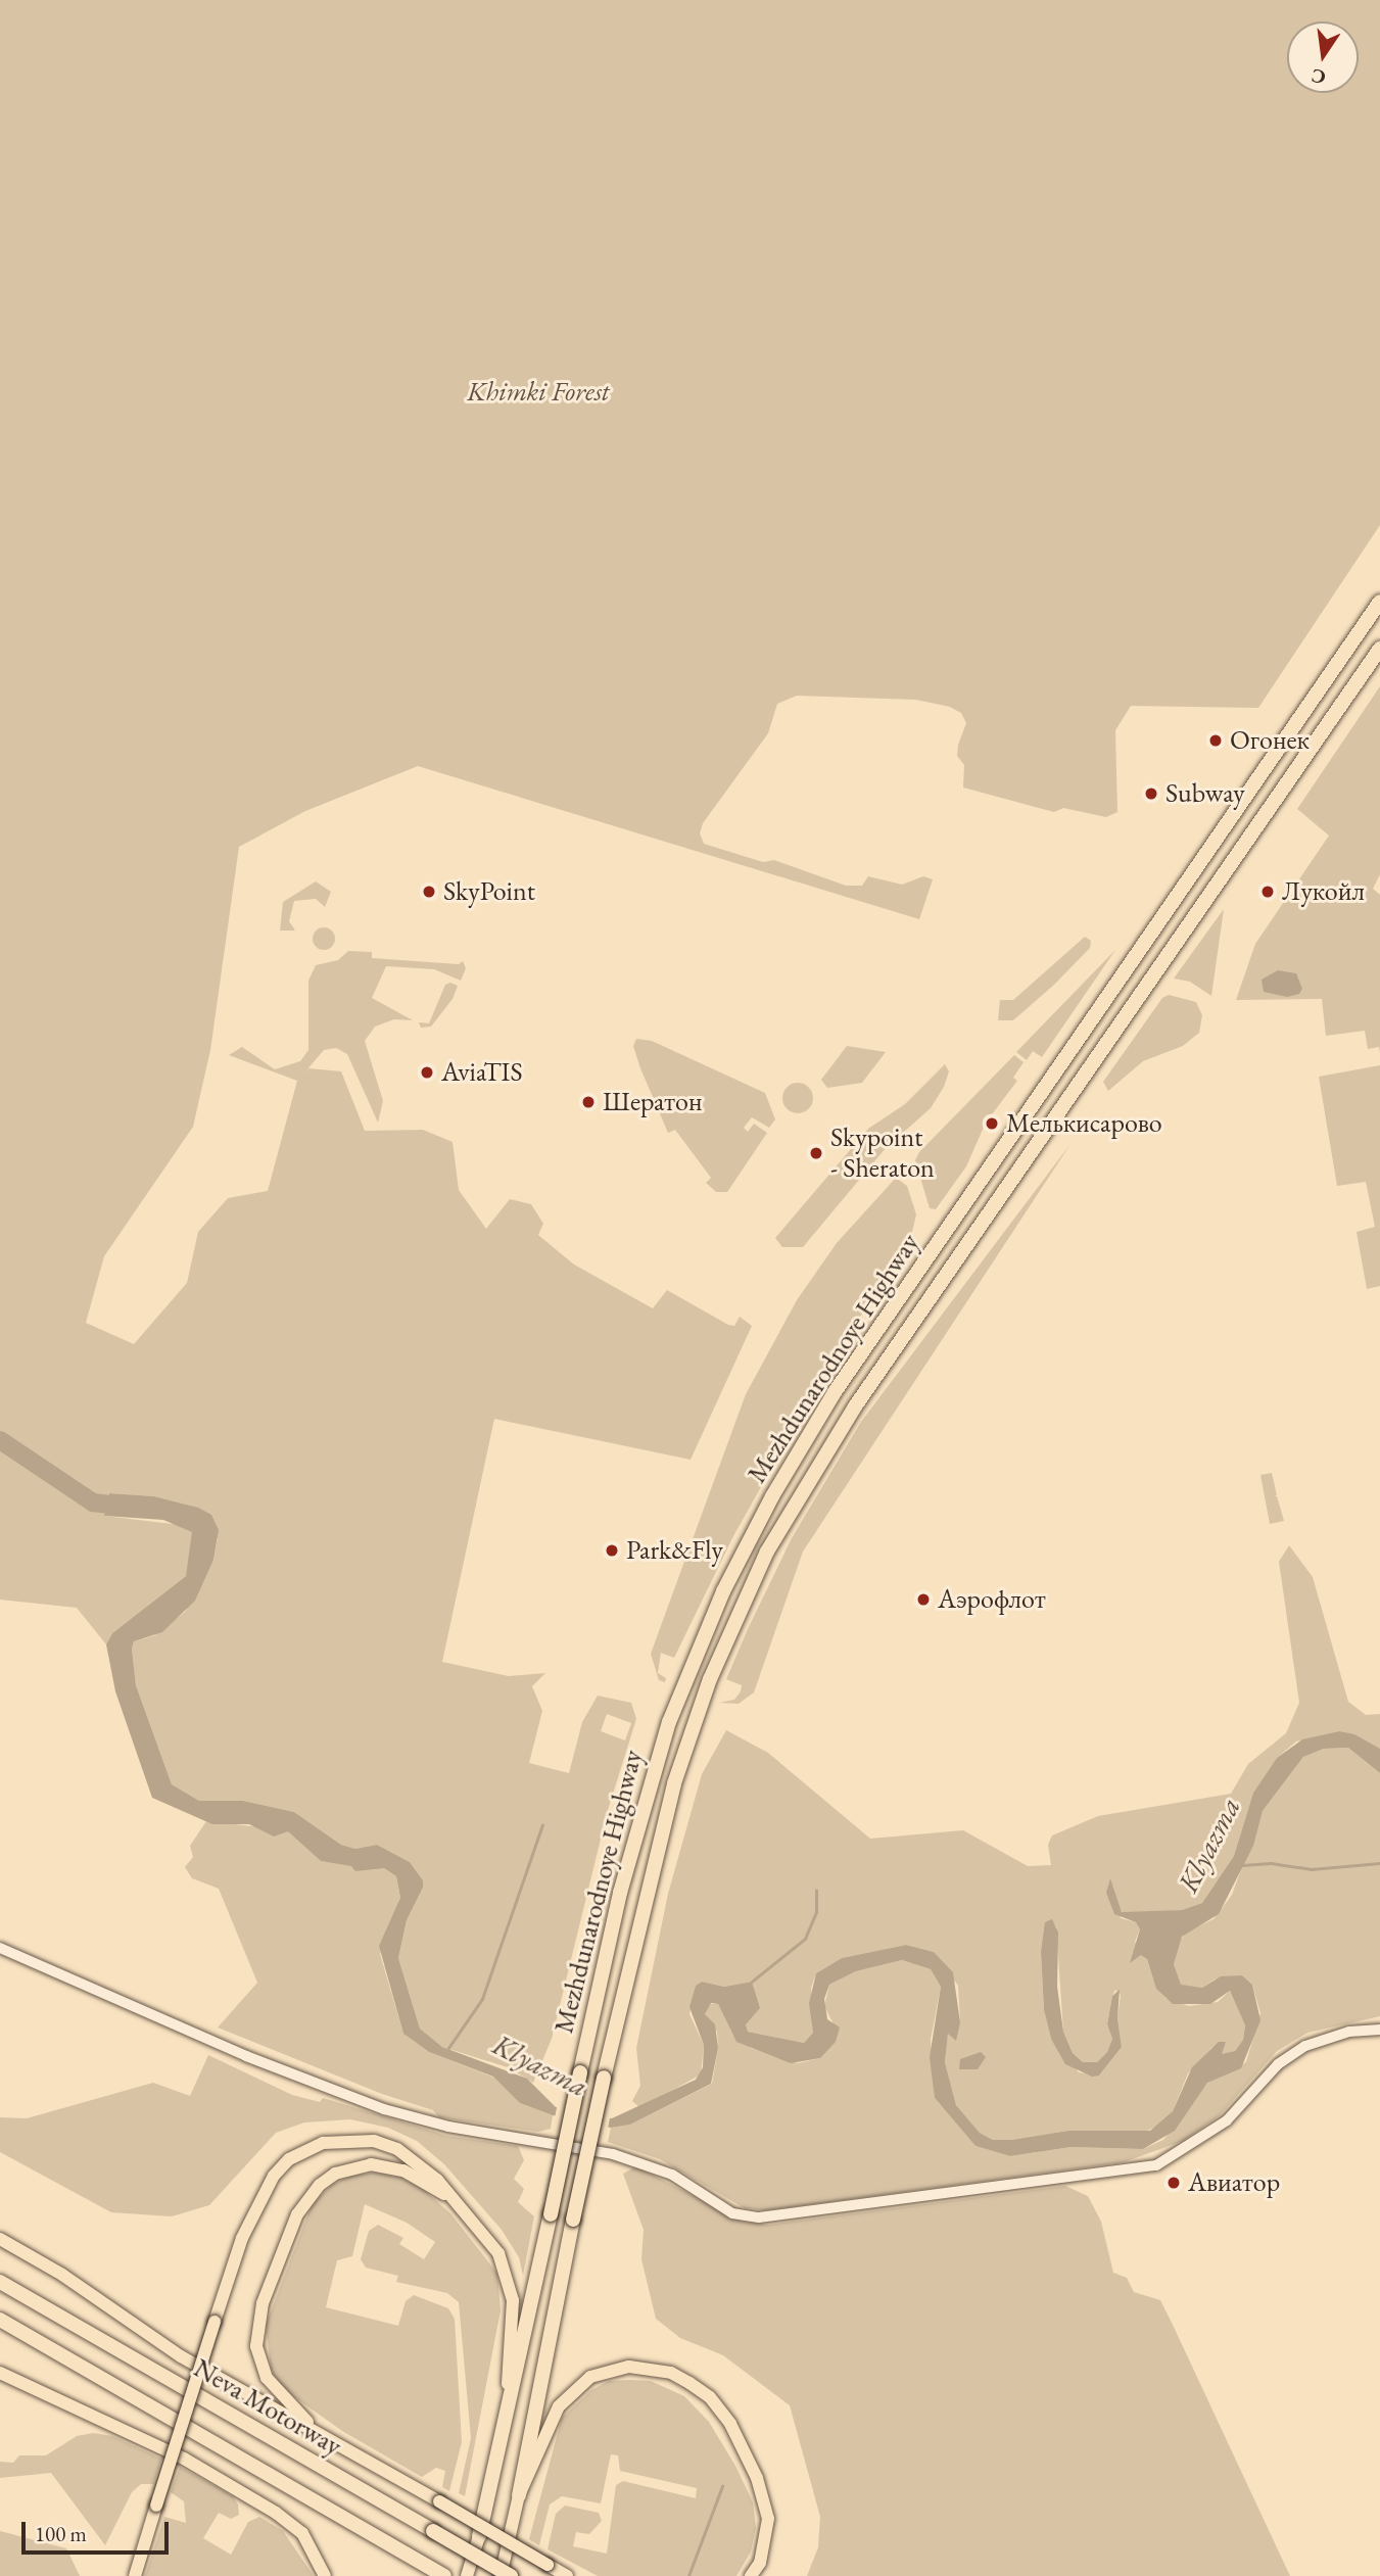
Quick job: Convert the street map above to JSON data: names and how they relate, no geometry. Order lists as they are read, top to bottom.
{
  "streets": {
    "highway": ["Mezhdunarodnoye Highway", "Neva Motorway"]
  },
  "water": ["Klyazma"],
  "parks": ["Khimki Forest"],
  "places": [
    "Огонек",
    "Subway",
    "SkyPoint",
    "Лукойл",
    "AviaTIS",
    "Шератон",
    "Мелькисарово",
    "Skypoint - Sheraton",
    "Park&Fly",
    "Аэрофлот",
    "Авиатор"
  ],
  "scale_bar": "100 m",
  "north": "bottom"
}
